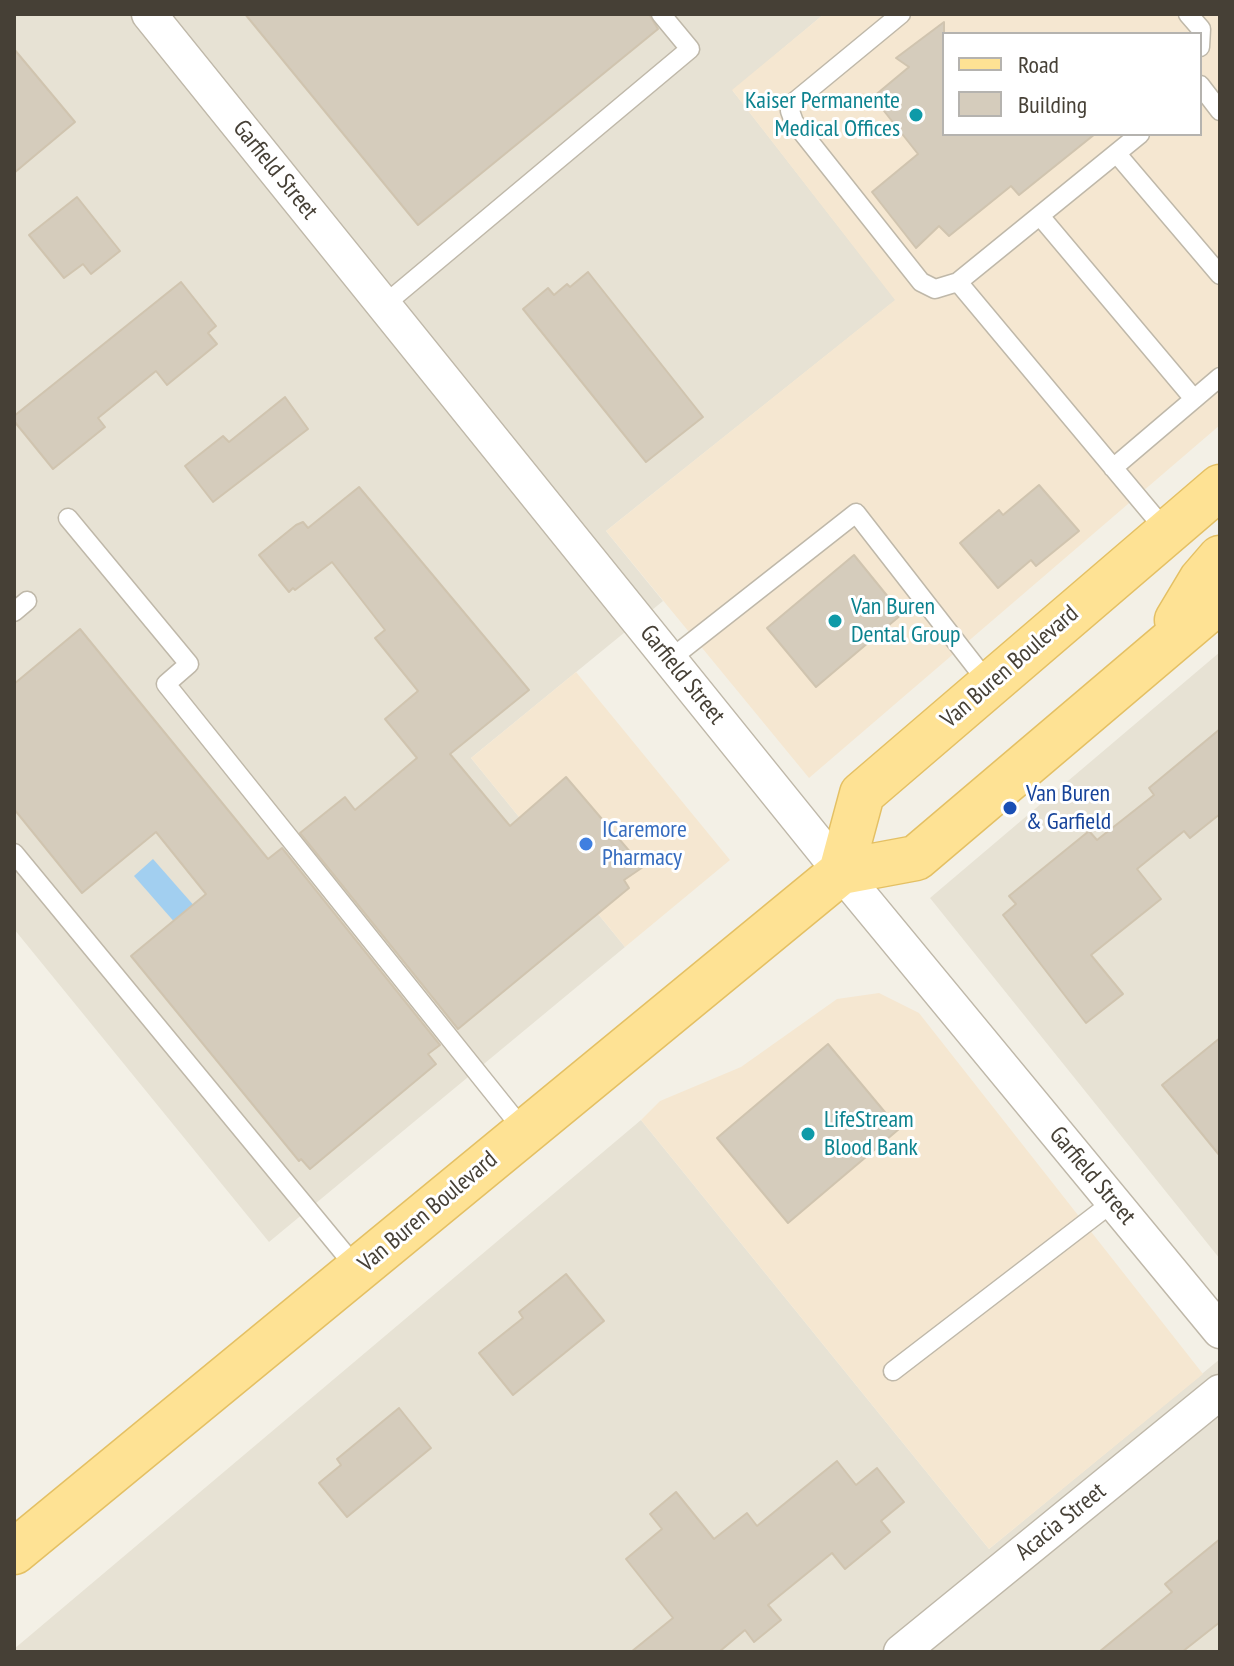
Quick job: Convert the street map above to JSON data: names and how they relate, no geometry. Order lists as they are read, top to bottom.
{
  "streets": {
    "main road": ["Van Buren Boulevard"],
    "street": ["Garfield Street", "Acacia Street"]
  },
  "crossings": [
    ["Garfield Street", "Van Buren Boulevard"]
  ],
  "places": [
    "Kaiser Permanente Medical Offices",
    "Van Buren Dental Group",
    "Van Buren & Garfield",
    "ICaremore Pharmacy",
    "LifeStream Blood Bank"
  ],
  "legend": ["Road", "Building"]
}
